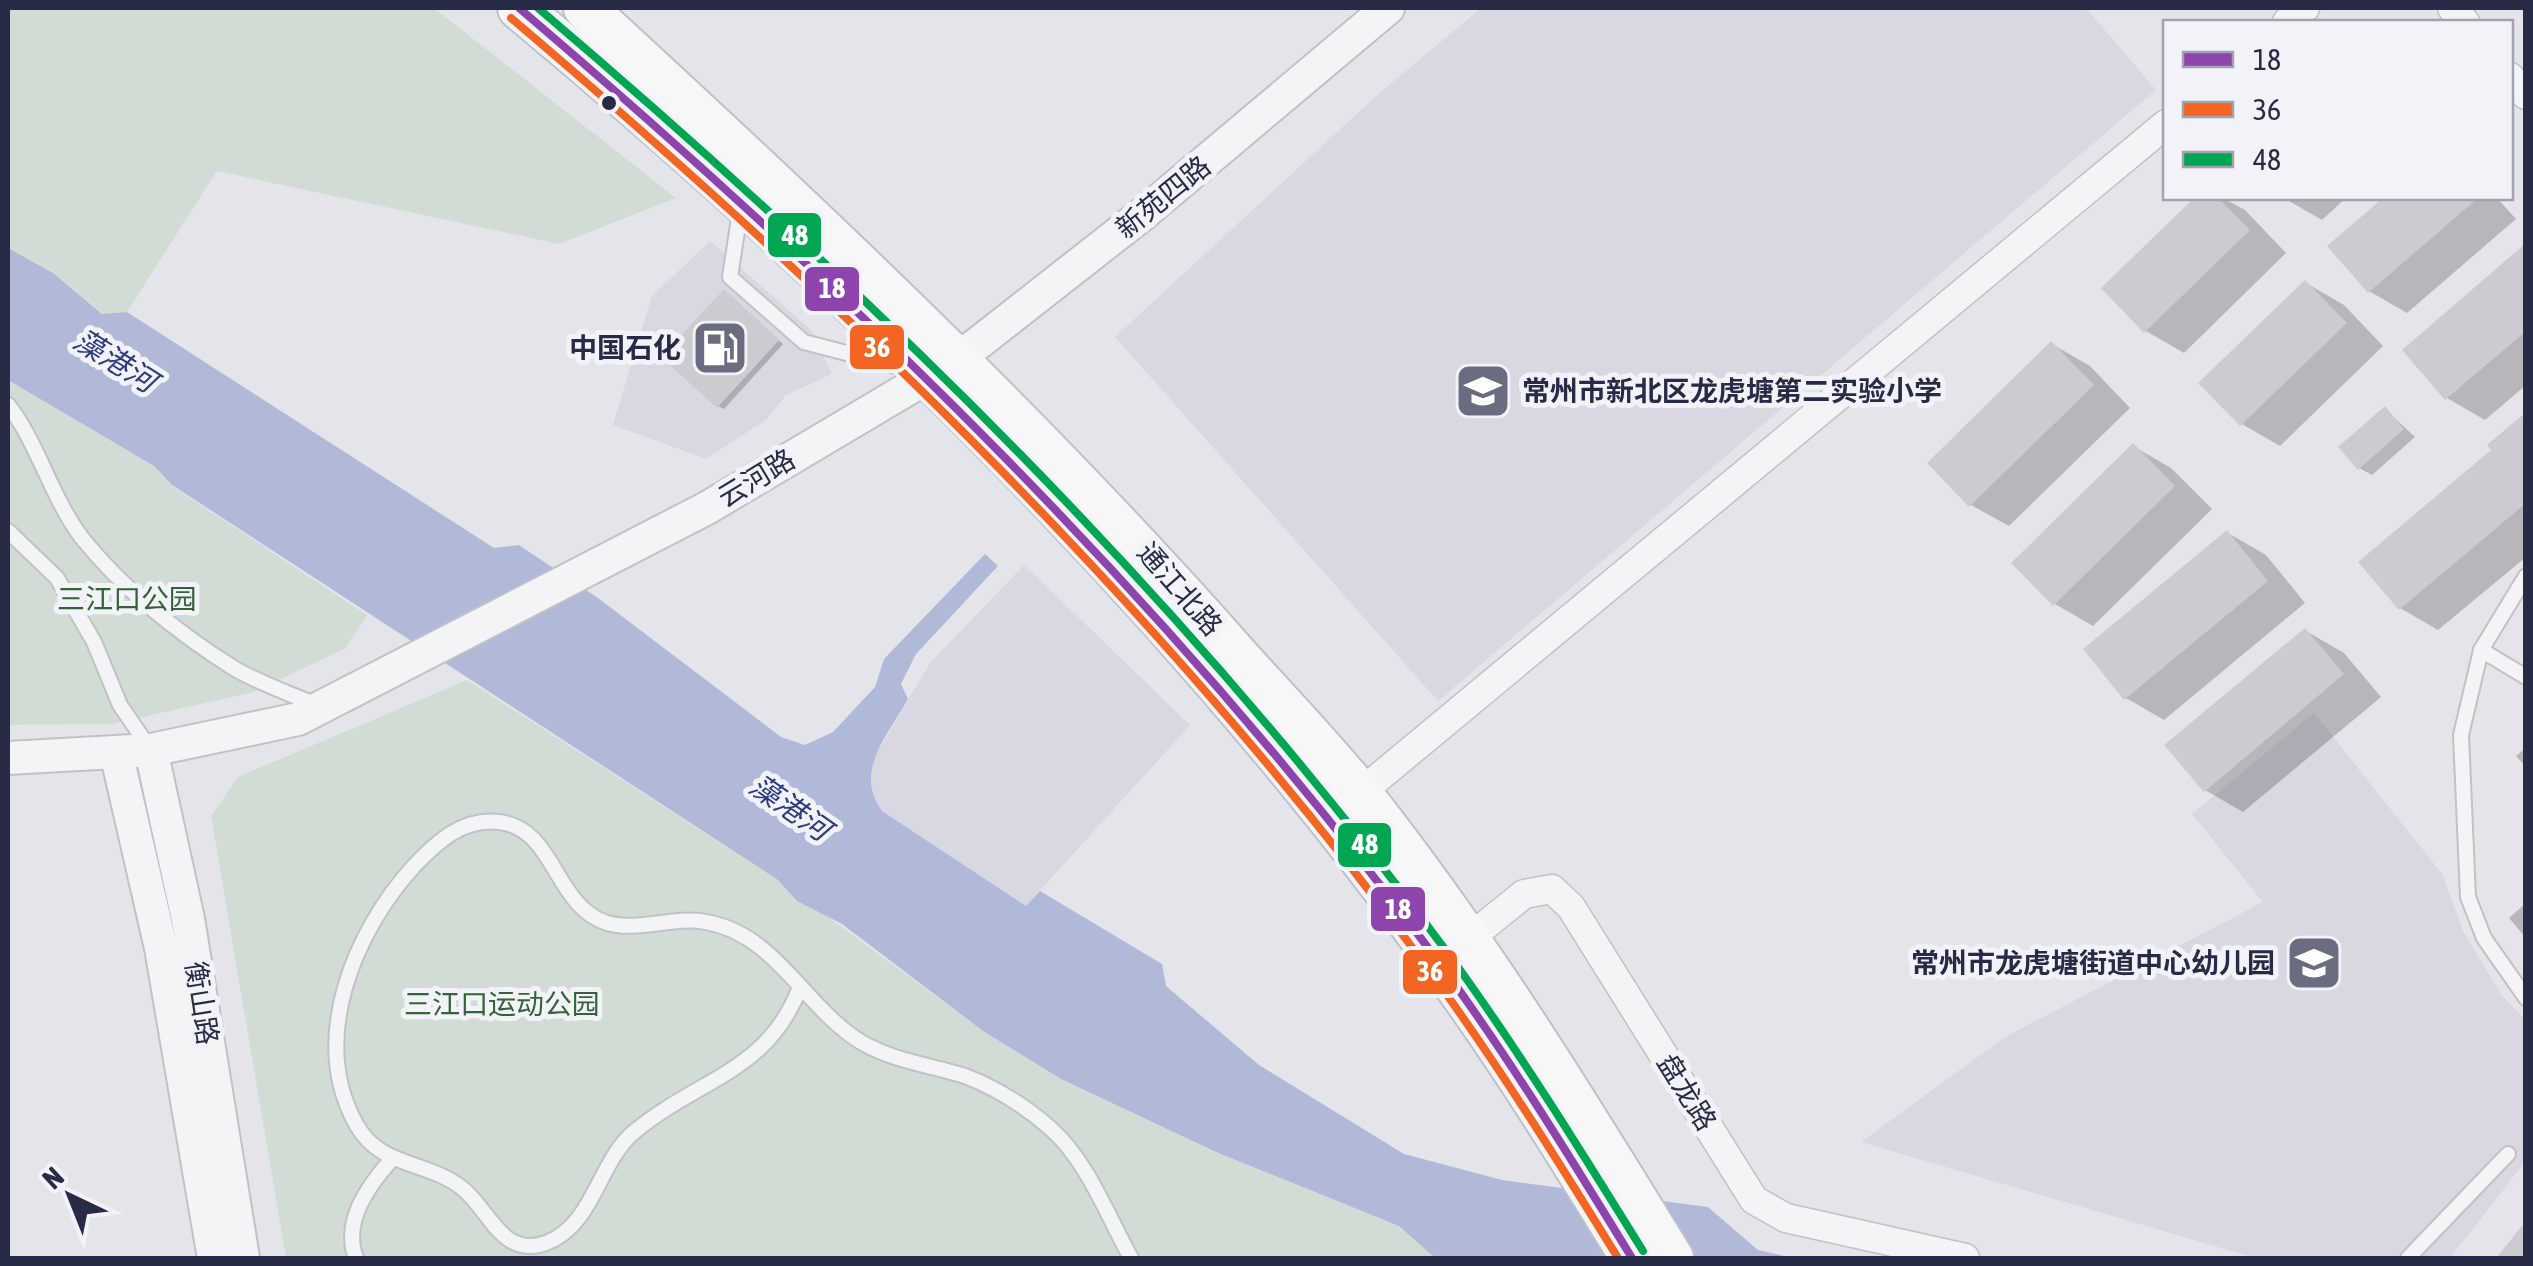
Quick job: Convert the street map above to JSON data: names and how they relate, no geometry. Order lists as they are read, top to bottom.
{
  "streets": {
    "main road": ["通江北路"],
    "street": [
      "新苑四路",
      "云河路",
      "衡山路",
      "盘龙路"
    ]
  },
  "crossings": [
    ["新苑四路", "云河路"],
    ["新苑四路", "通江北路"],
    ["云河路", "通江北路"],
    ["通江北路", "盘龙路"]
  ],
  "water": ["藻港河"],
  "parks": ["三江口公园", "三江口运动公园"],
  "places": {
    "fuel station": ["中国石化"],
    "school or university": ["常州市新北区龙虎塘第二实验小学", "常州市龙虎塘街道中心幼儿园"]
  },
  "lines": ["transit line 18", "transit line 48", "transit line 36"],
  "legend": ["18", "36", "48"],
  "north": "top left"
}
